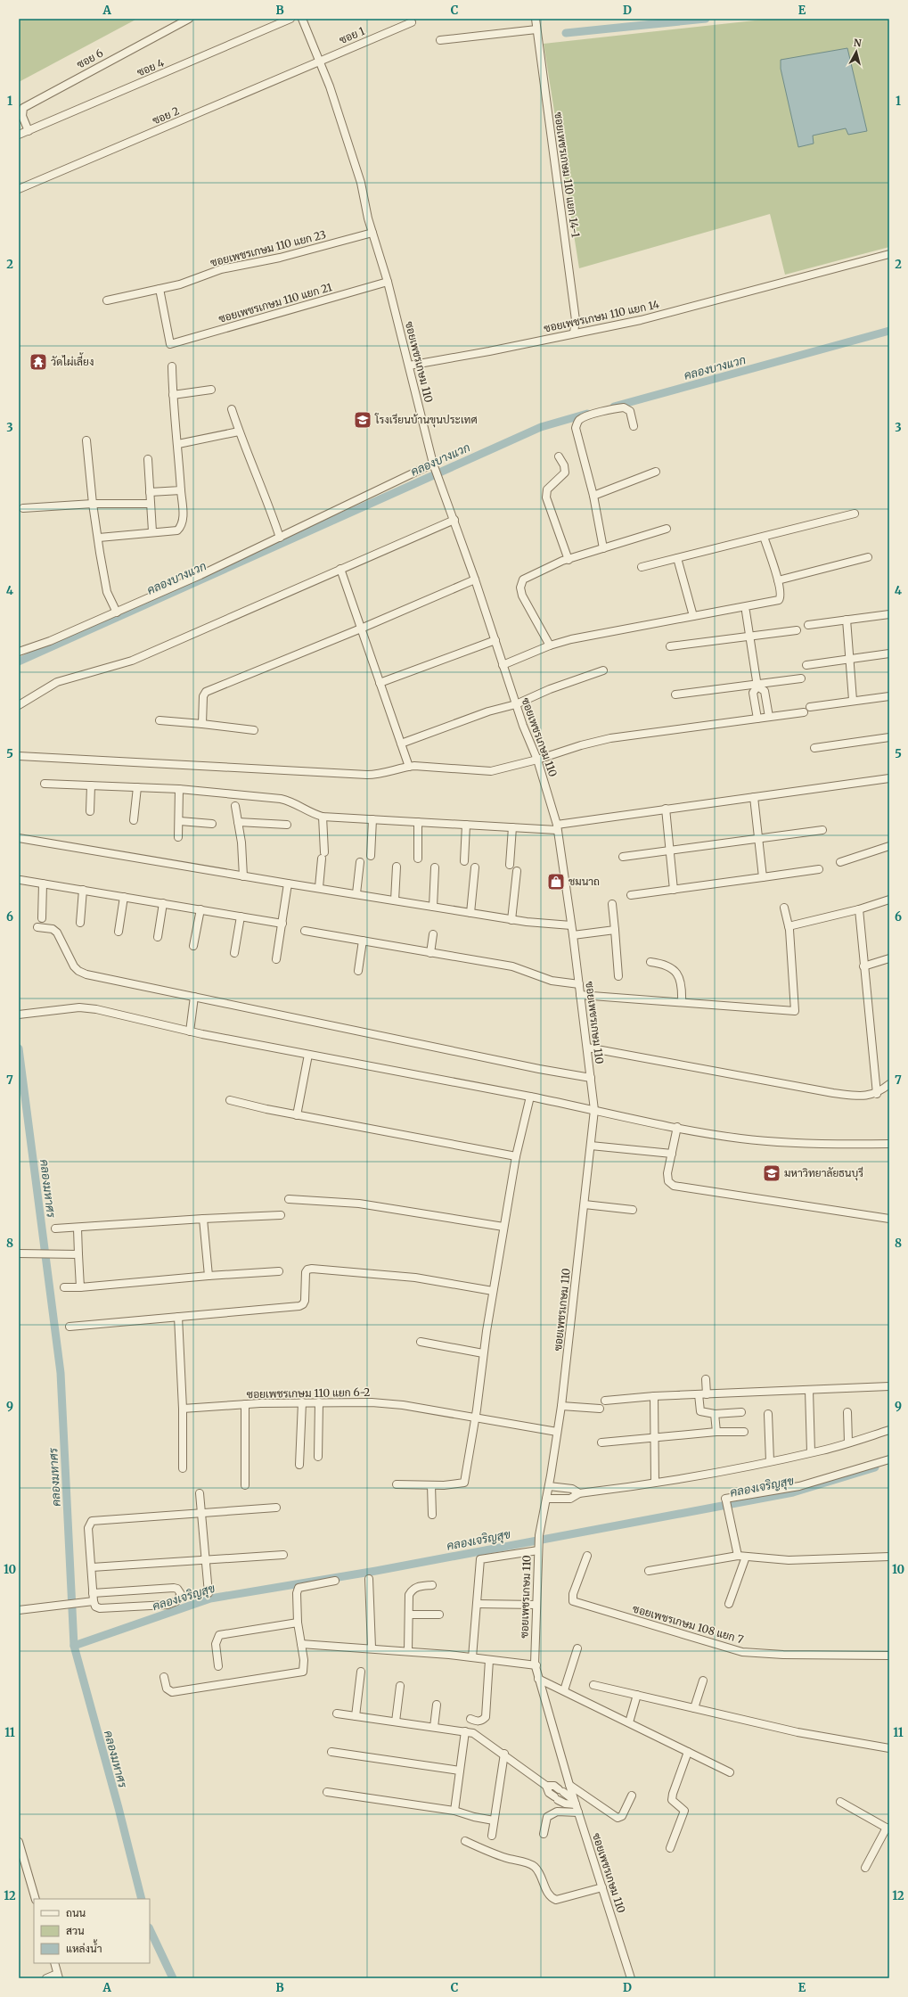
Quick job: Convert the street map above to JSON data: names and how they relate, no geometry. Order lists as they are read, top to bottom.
{
  "streets": {
    "street": [
      "ซอย 1",
      "ซอย 6",
      "ซอย 4",
      "ซอย 2",
      "ซอยเพชรเกษม 110 แยก 14-1",
      "ซอยเพชรเกษม 110 แยก 23",
      "ซอยเพชรเกษม 110 แยก 21",
      "ซอยเพชรเกษม 110 แยก 14",
      "ซอยเพชรเกษม 110",
      "ซอยเพชรเกษม 110 แยก 6-2",
      "ซอยเพชรเกษม 108 แยก 7"
    ]
  },
  "crossings": [
    ["ซอย 1", "ซอย 2"],
    ["ซอย 1", "ซอยเพชรเกษม 110"],
    ["ซอย 6", "ซอย 4"],
    ["ซอย 2", "ซอยเพชรเกษม 110"],
    ["ซอยเพชรเกษม 110 แยก 14-1", "ซอยเพชรเกษม 110 แยก 14"],
    ["ซอยเพชรเกษม 110 แยก 23", "ซอยเพชรเกษม 110 แยก 21"],
    ["ซอยเพชรเกษม 110 แยก 23", "ซอยเพชรเกษม 110"],
    ["ซอยเพชรเกษม 110 แยก 21", "ซอยเพชรเกษม 110"],
    ["ซอยเพชรเกษม 110 แยก 14", "ซอยเพชรเกษม 110"],
    ["ซอยเพชรเกษม 110", "ซอยเพชรเกษม 110 แยก 6-2"]
  ],
  "water": ["คลองบางแวก", "คลองมหาศร", "คลองเจริญสุข"],
  "places": {
    "temple": ["วัดไผ่เลี้ยง"],
    "school or university": ["โรงเรียนบ้านขุนประเทศ", "มหาวิทยาลัยธนบุรี"],
    "shop": ["ชมนาถ"]
  },
  "legend": ["ถนน", "สวน", "แหล่งน้ำ"],
  "north": "top",
  "grid": {
    "columns": [
      "A",
      "B",
      "C",
      "D",
      "E"
    ],
    "rows": [
      "1",
      "2",
      "3",
      "4",
      "5",
      "6",
      "7",
      "8",
      "9",
      "10",
      "11",
      "12"
    ]
  }
}
